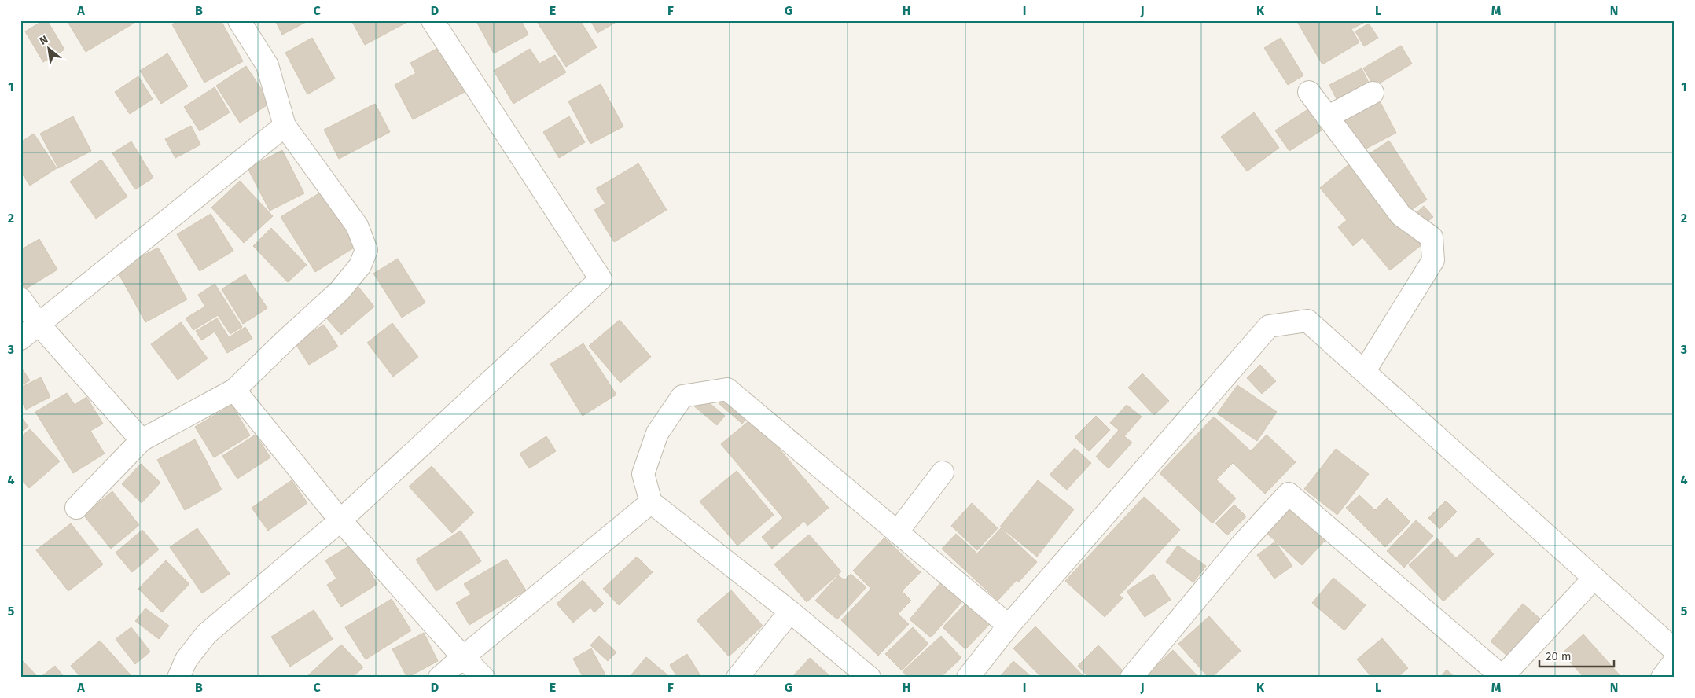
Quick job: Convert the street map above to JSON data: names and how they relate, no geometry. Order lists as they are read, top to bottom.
{
  "scale_bar": "20 m",
  "north": "top left",
  "grid": {
    "columns": [
      "A",
      "B",
      "C",
      "D",
      "E",
      "F",
      "G",
      "H",
      "I",
      "J",
      "K",
      "L",
      "M",
      "N"
    ],
    "rows": [
      "1",
      "2",
      "3",
      "4",
      "5"
    ]
  }
}
